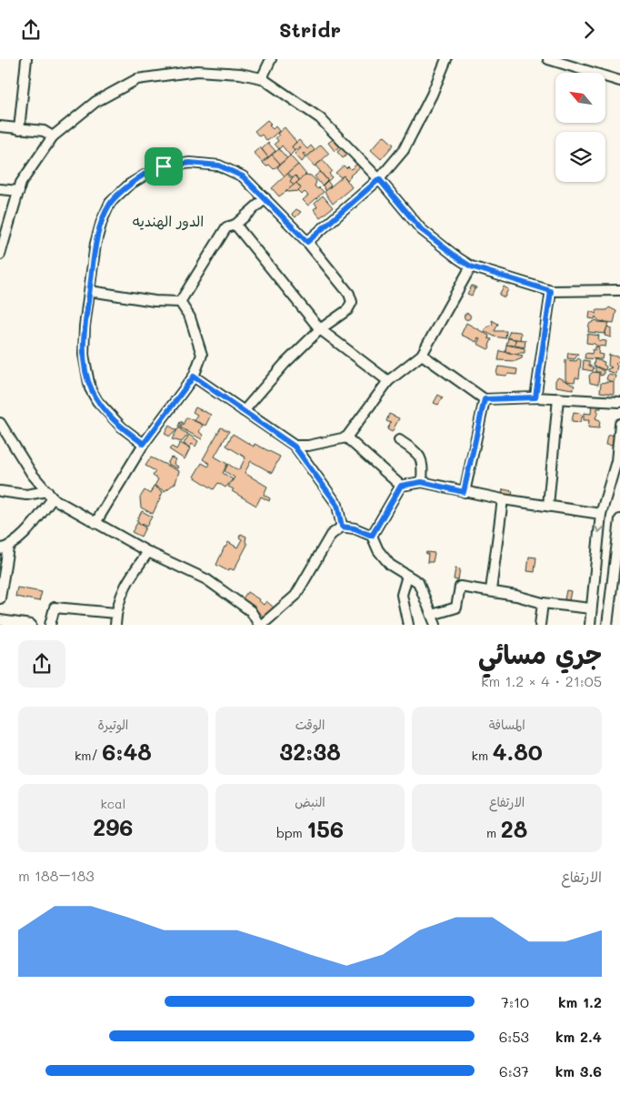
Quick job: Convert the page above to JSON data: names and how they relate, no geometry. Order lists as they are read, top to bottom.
{
  "districts": ["الدور الهنديه"],
  "north": "top left",
  "page": {
    "header": "Stridr",
    "heading": ["جري مسائي", "21:05 · 4 × 1.2 km"],
    "stats": [
      ["المسافة", "4.80 km"],
      ["الوقت", "32:38"],
      ["الوتيرة", "6:48 /km"],
      ["الارتفاع", "28 m"],
      ["النبض", "156 bpm"],
      ["kcal", "296"]
    ],
    "chart": ["الارتفاع", "183–188 m"],
    "list": [
      {
        "name": "1.2 km",
        "note": "7:10"
      },
      {
        "name": "2.4 km",
        "note": "6:53"
      },
      {
        "name": "3.6 km",
        "note": "6:37"
      }
    ]
  }
}
